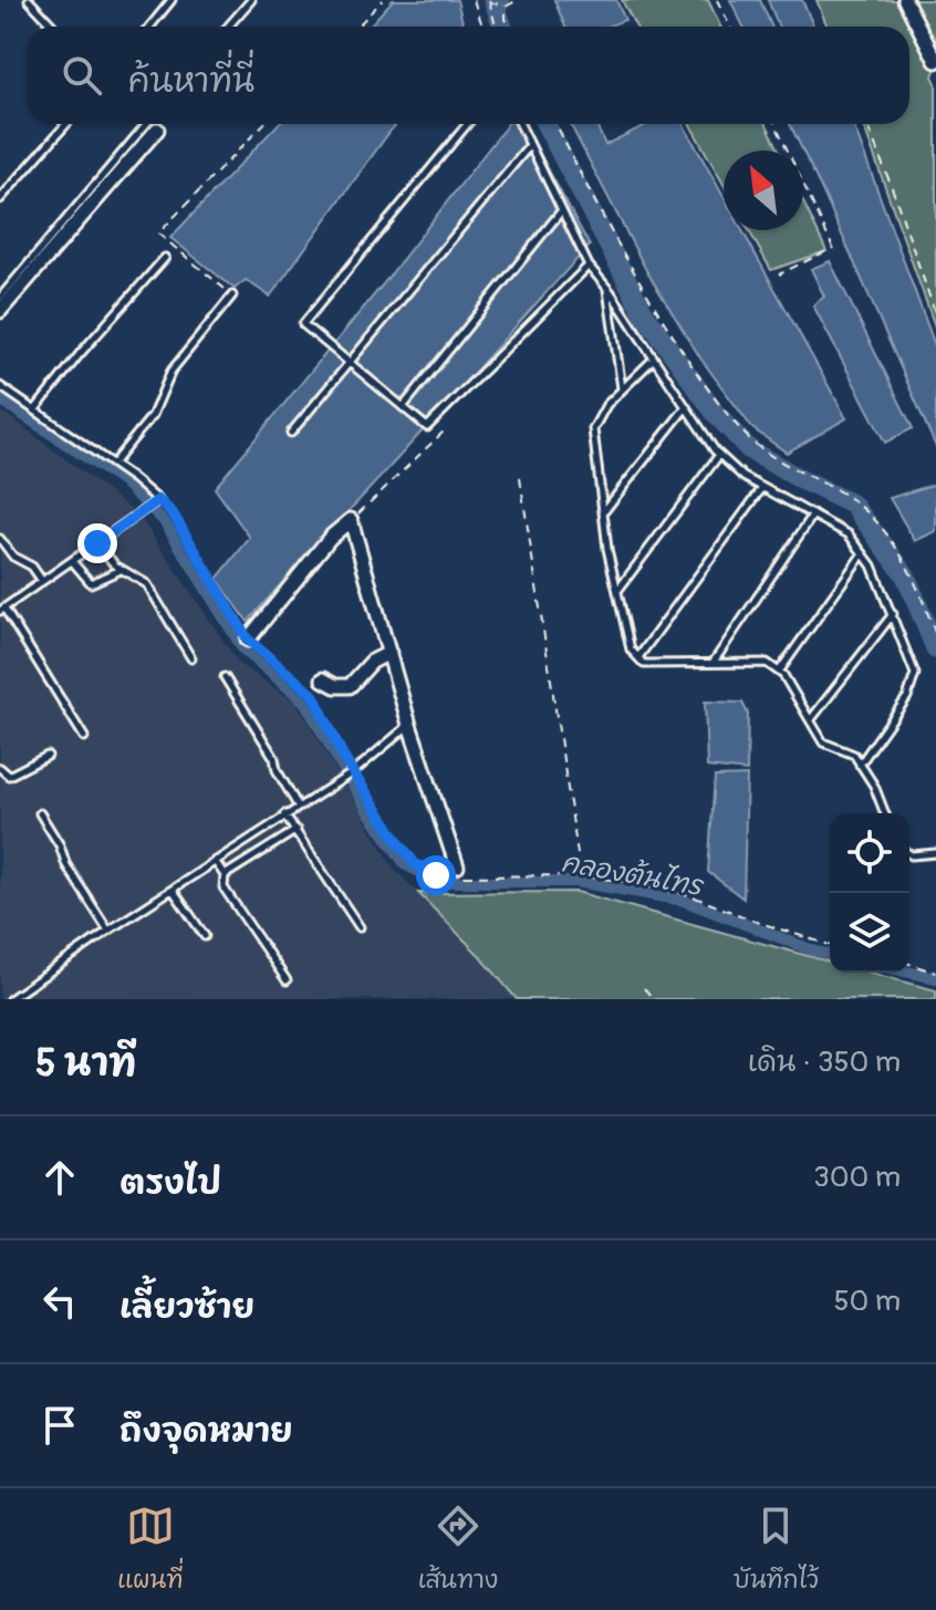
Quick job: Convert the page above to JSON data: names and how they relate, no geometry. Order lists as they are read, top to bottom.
{
  "water": ["คลองต้นไทร"],
  "north": "top left",
  "page": {
    "search": "ค้นหาที่นี่",
    "heading": ["5 นาที", "เดิน · 350 m"],
    "list": [
      ["ตรงไป", "300 m"],
      ["เลี้ยวซ้าย", "50 m"],
      "ถึงจุดหมาย"
    ],
    "nav": ["แผนที่", "เส้นทาง", "บันทึกไว้"]
  }
}
